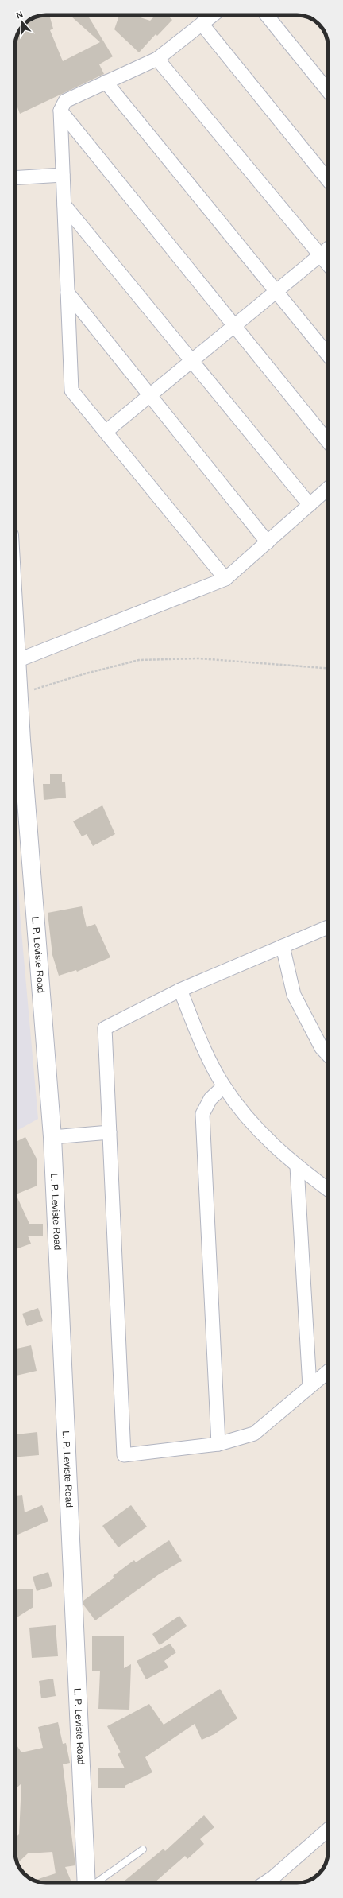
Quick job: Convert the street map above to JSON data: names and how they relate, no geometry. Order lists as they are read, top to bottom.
{
  "streets": {
    "main road": ["L. P. Leviste Road"]
  },
  "north": "top"
}
